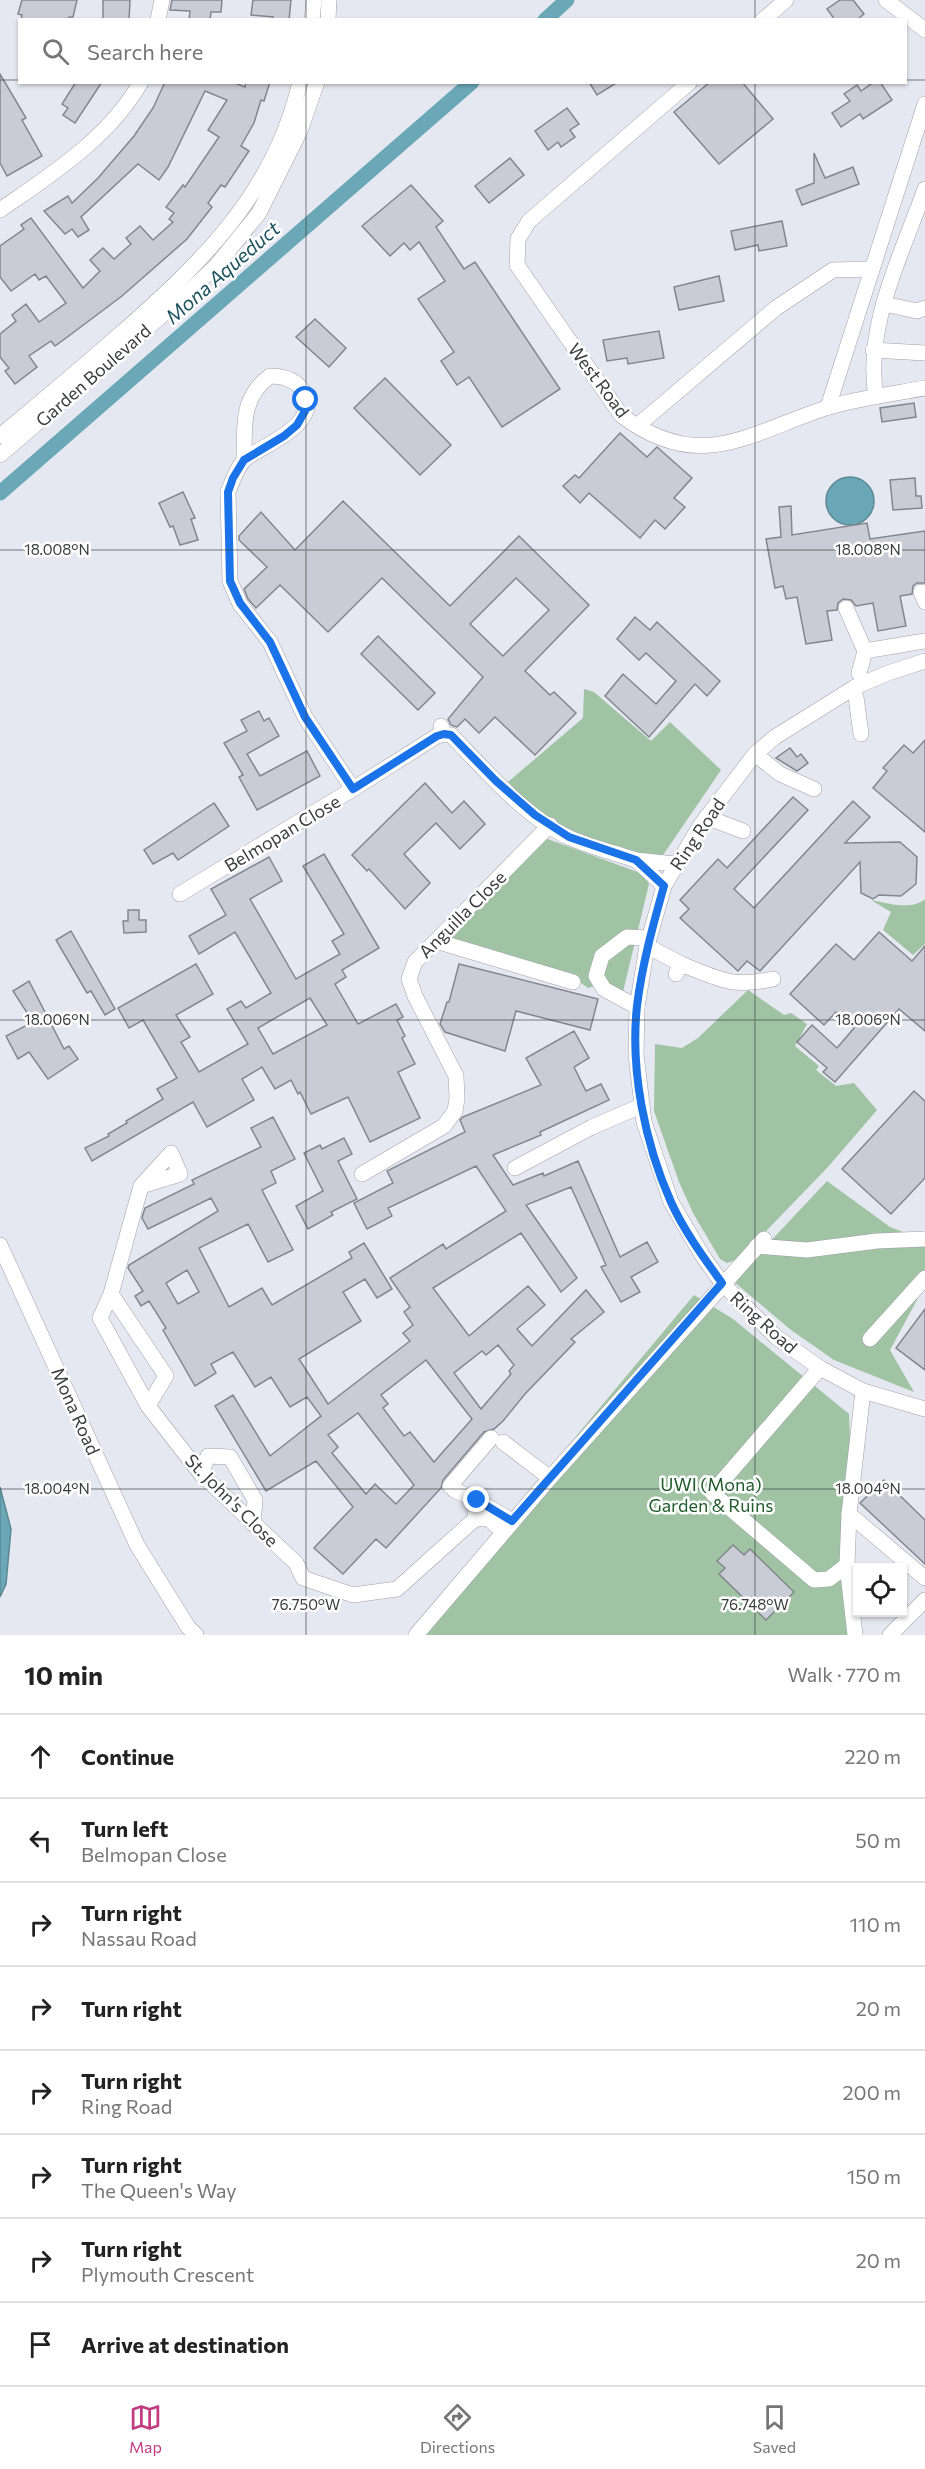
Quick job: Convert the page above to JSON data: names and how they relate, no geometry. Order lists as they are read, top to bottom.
{
  "streets": {
    "street": [
      "Garden Boulevard",
      "West Road",
      "Belmopan Close",
      "Ring Road",
      "Anguilla Close",
      "Mona Road",
      "St. John's Close"
    ]
  },
  "crossings": [
    ["Belmopan Close", "Anguilla Close"]
  ],
  "water": ["Mona Aqueduct"],
  "parks": ["UWI (Mona) Garden & Ruins"],
  "page": {
    "search": "Search here",
    "heading": ["10 min", "Walk · 770 m"],
    "list": [
      ["Continue", "220 m"],
      ["Turn left", "Belmopan Close", "50 m"],
      ["Turn right", "Nassau Road", "110 m"],
      ["Turn right", "20 m"],
      ["Turn right", "Ring Road", "200 m"],
      ["Turn right", "The Queen's Way", "150 m"],
      ["Turn right", "Plymouth Crescent", "20 m"],
      "Arrive at destination"
    ],
    "nav": ["Map", "Directions", "Saved"]
  },
  "coordinates": [
    "18.008°N",
    "18.006°N",
    "18.004°N",
    "76.750°W",
    "76.748°W"
  ]
}
